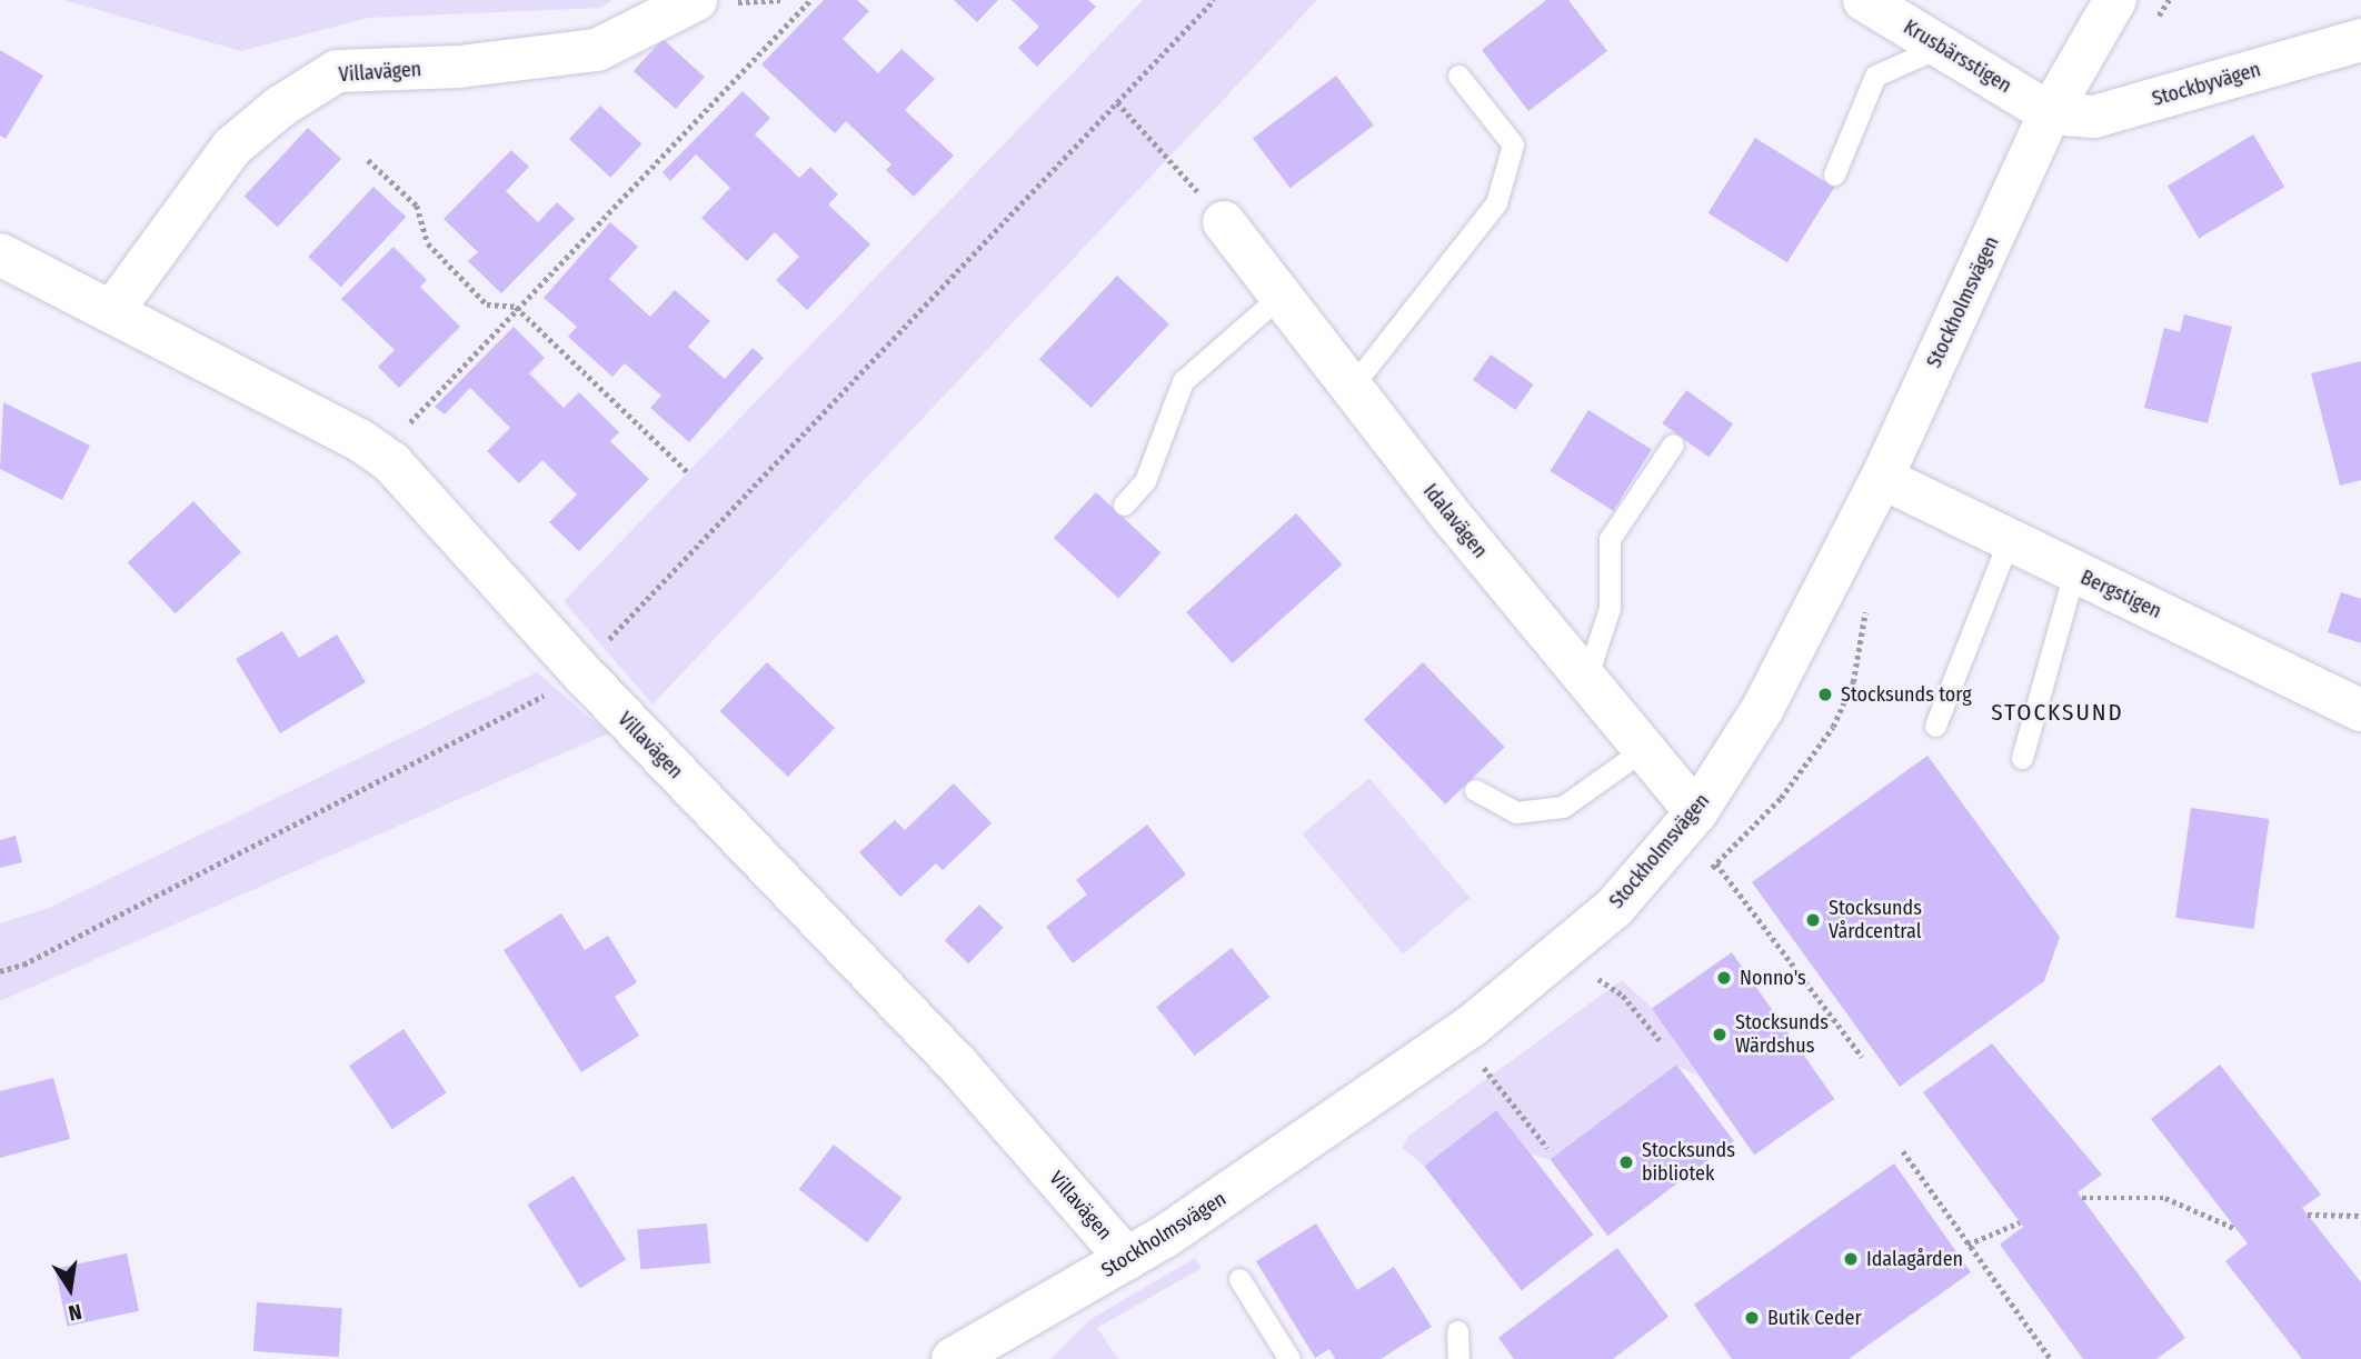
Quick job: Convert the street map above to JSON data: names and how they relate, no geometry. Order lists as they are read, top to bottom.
{
  "streets": {
    "street": [
      "Krusbärsstigen",
      "Villavägen",
      "Stockbyvägen",
      "Stockholmsvägen",
      "Idalavägen",
      "Bergstigen"
    ]
  },
  "crossings": [
    ["Krusbärsstigen", "Stockbyvägen"],
    ["Krusbärsstigen", "Stockholmsvägen"],
    ["Villavägen", "Stockholmsvägen"],
    ["Stockbyvägen", "Stockholmsvägen"],
    ["Stockholmsvägen", "Idalavägen"],
    ["Stockholmsvägen", "Bergstigen"]
  ],
  "districts": ["STOCKSUND"],
  "places": [
    "Stocksunds torg",
    "Stocksunds Vårdcentral",
    "Nonno's",
    "Stocksunds Wärdshus",
    "Stocksunds bibliotek",
    "Idalagården",
    "Butik Ceder"
  ],
  "north": "bottom"
}
